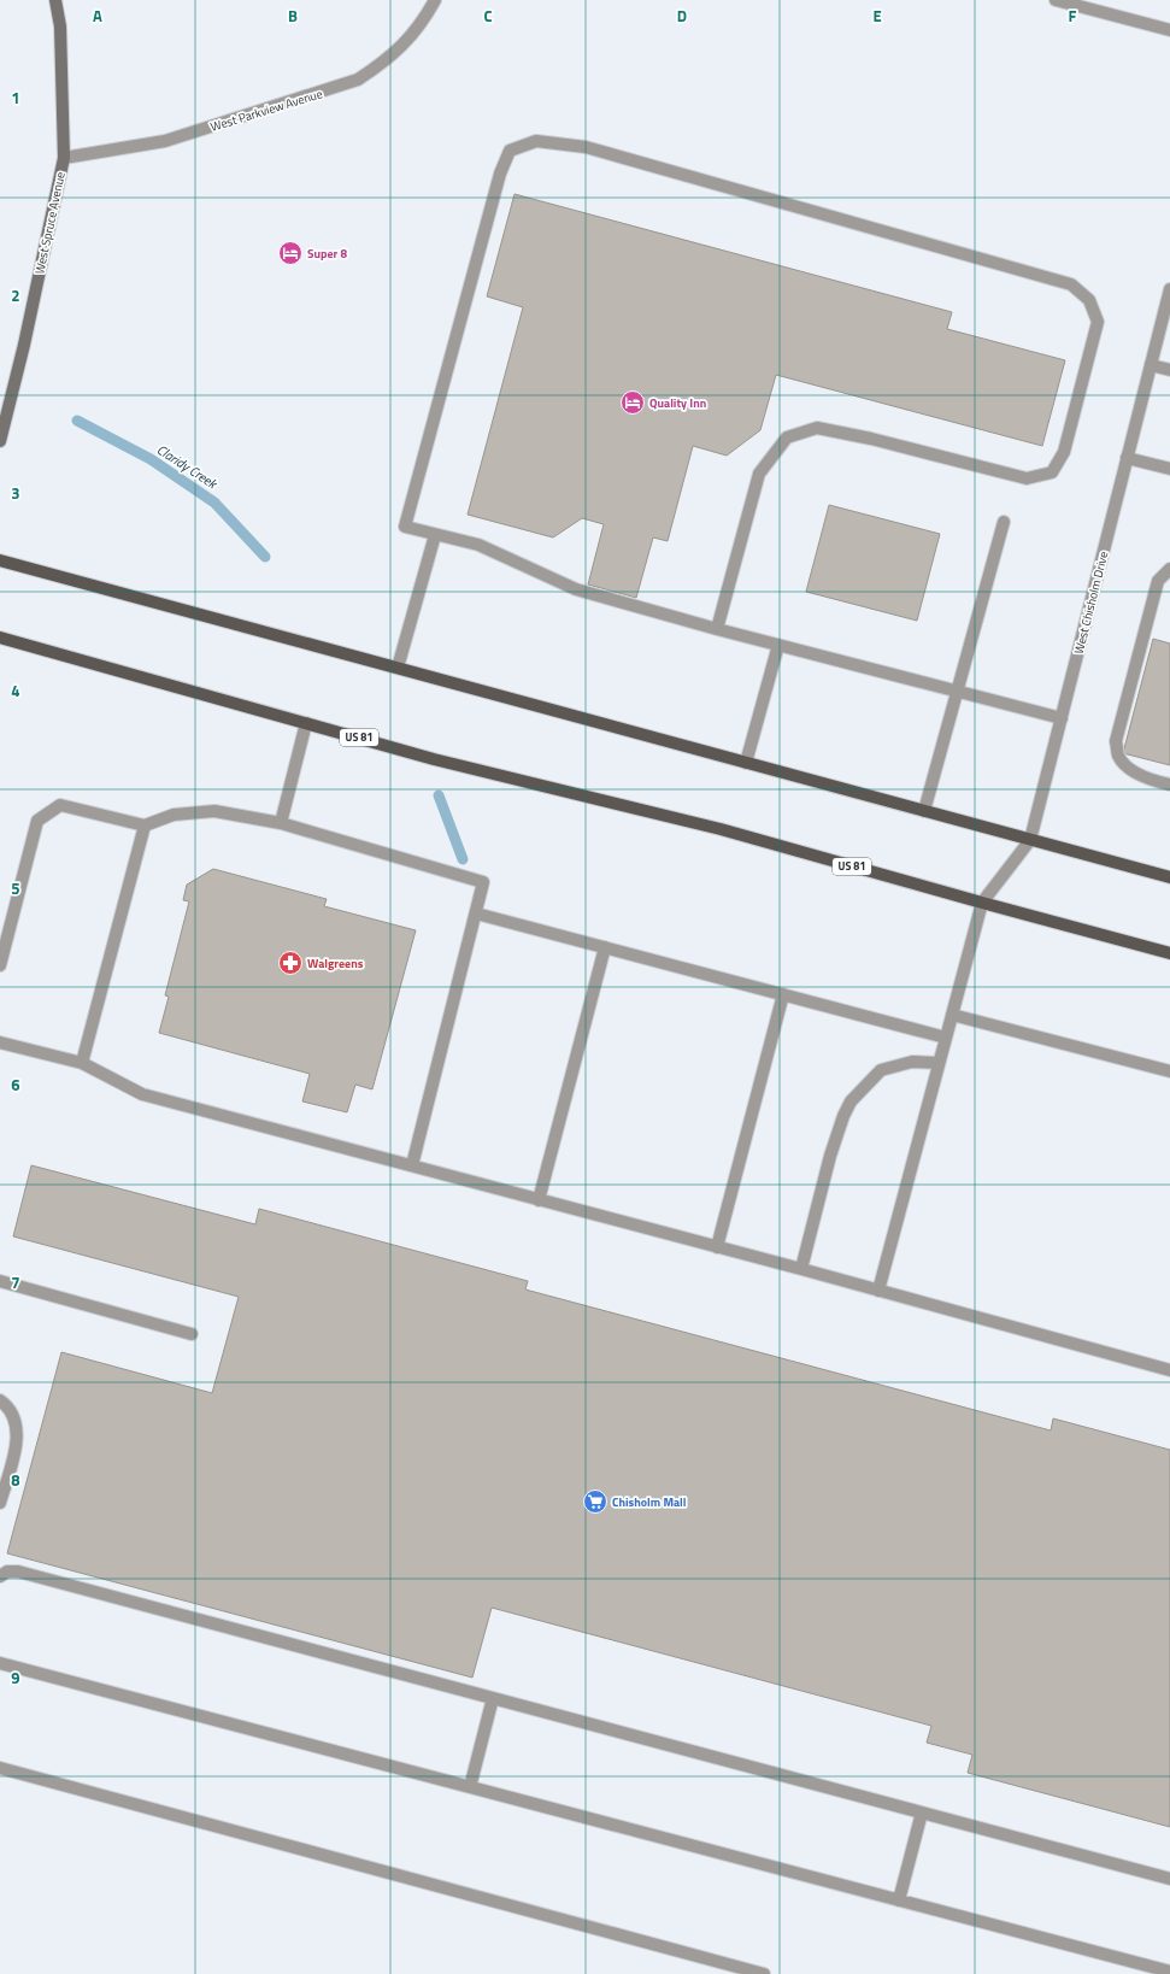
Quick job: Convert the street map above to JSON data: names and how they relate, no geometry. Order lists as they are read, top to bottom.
{
  "streets": {
    "main road": ["US 81"],
    "street": ["West Parkview Avenue", "West Spruce Avenue", "West Chisholm Drive"]
  },
  "crossings": [
    ["West Parkview Avenue", "West Spruce Avenue"],
    ["West Chisholm Drive", "US 81"]
  ],
  "water": ["Claridy Creek"],
  "places": {
    "hotel": ["Super 8", "Quality Inn"],
    "pharmacy": ["Walgreens"],
    "supermarket": ["Chisholm Mall"]
  },
  "grid": {
    "columns": [
      "A",
      "B",
      "C",
      "D",
      "E",
      "F"
    ],
    "rows": [
      "1",
      "2",
      "3",
      "4",
      "5",
      "6",
      "7",
      "8",
      "9"
    ]
  }
}
